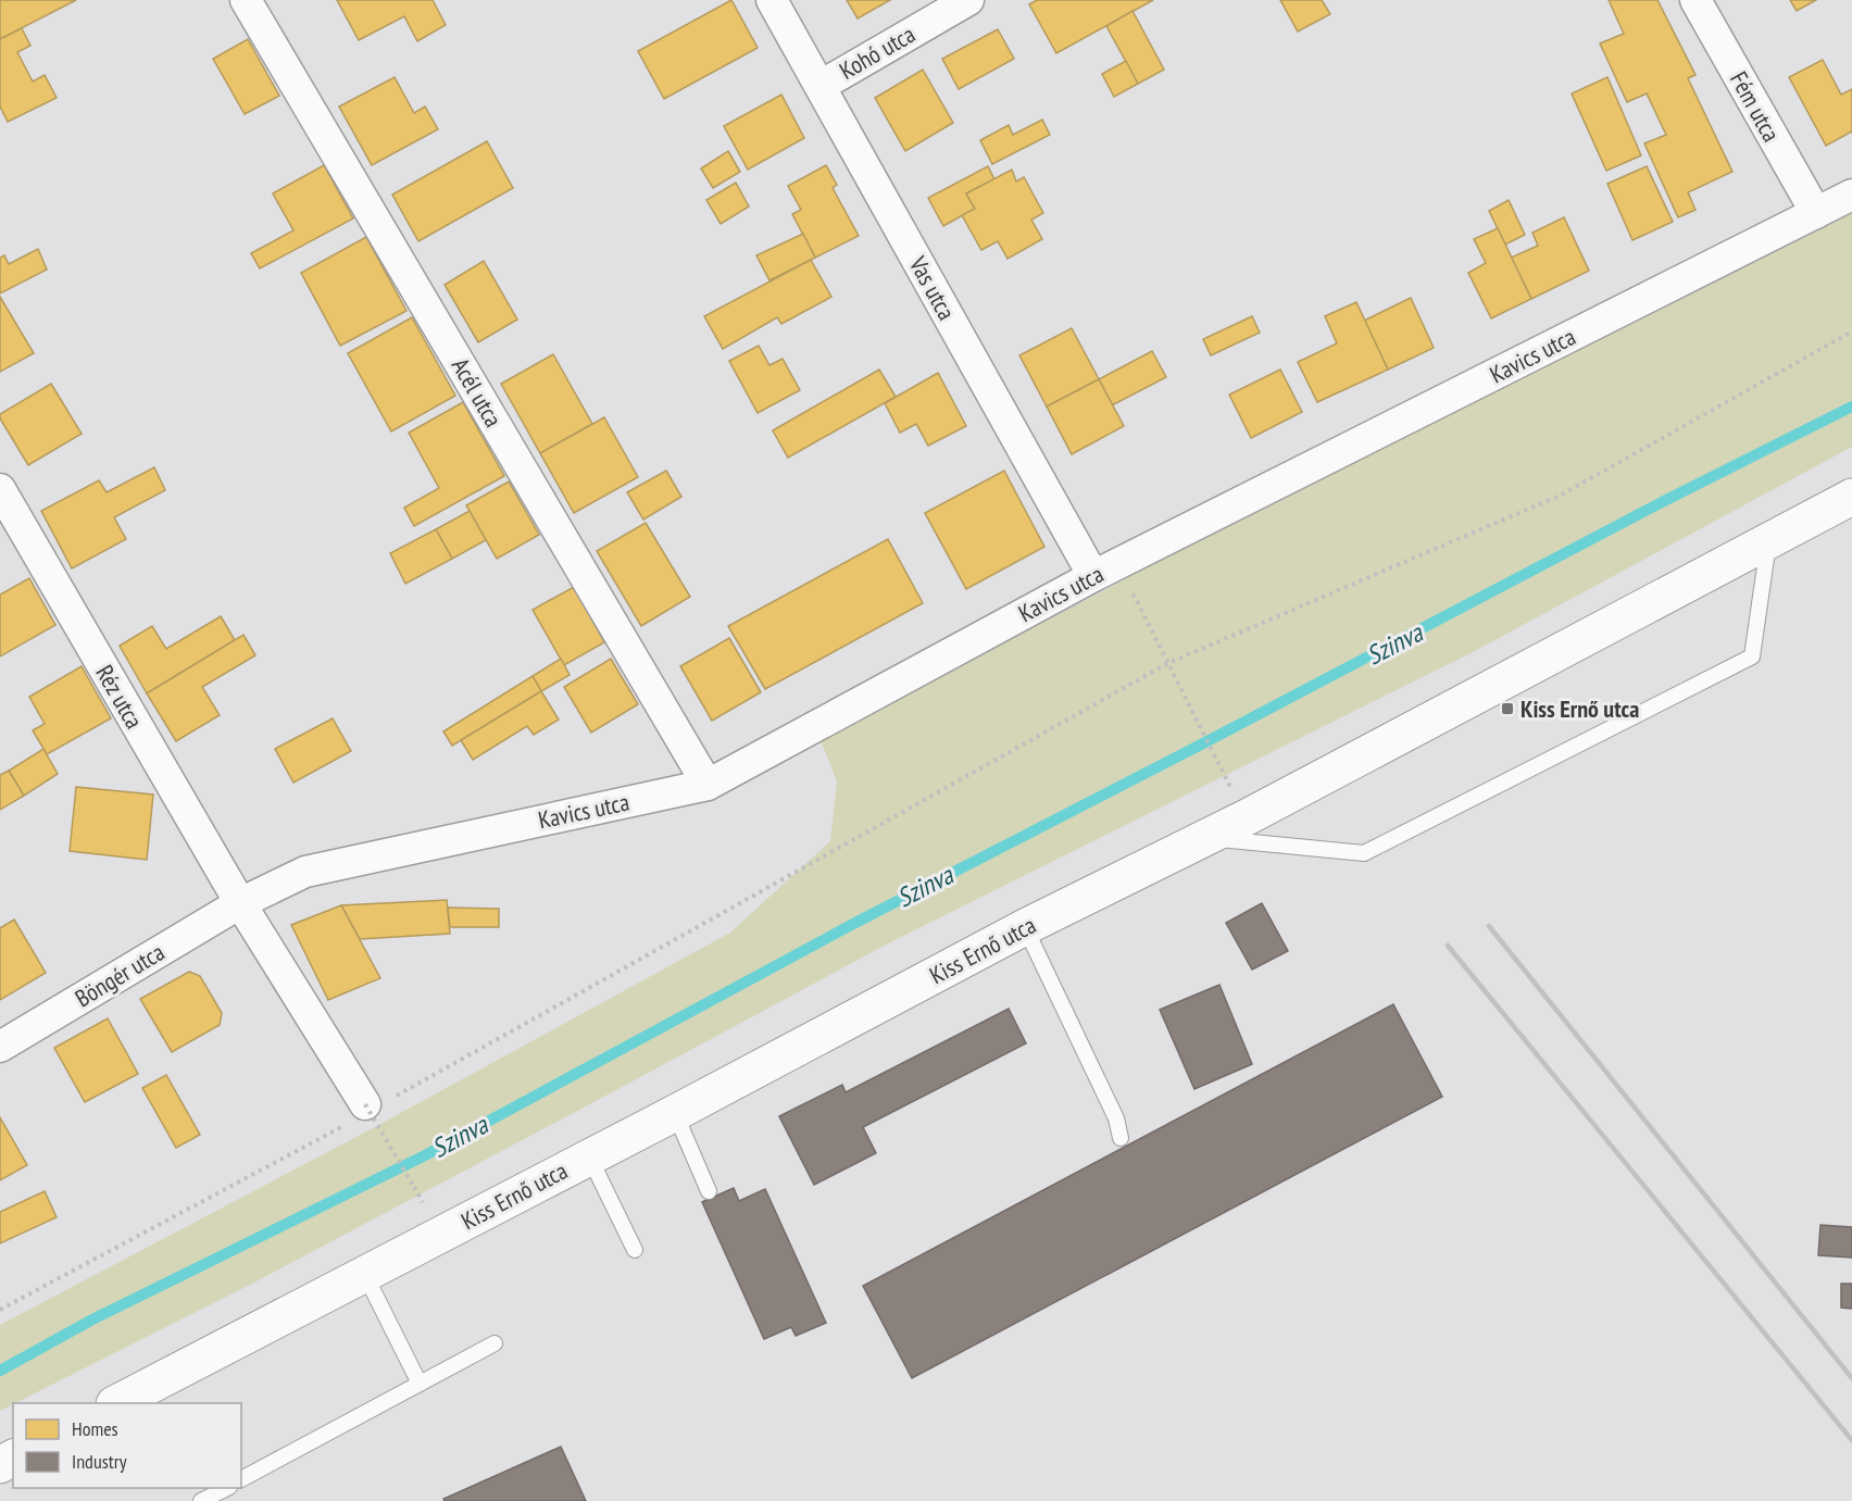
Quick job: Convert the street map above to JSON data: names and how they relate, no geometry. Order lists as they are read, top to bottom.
{
  "streets": {
    "street": [
      "Kohó utca",
      "Fém utca",
      "Vas utca",
      "Kavics utca",
      "Acél utca",
      "Réz utca",
      "Kiss Ernő utca",
      "Böngér utca"
    ]
  },
  "crossings": [
    ["Kohó utca", "Vas utca"],
    ["Fém utca", "Kavics utca"],
    ["Vas utca", "Kavics utca"],
    ["Kavics utca", "Acél utca"],
    ["Kavics utca", "Réz utca"],
    ["Kavics utca", "Böngér utca"],
    ["Réz utca", "Böngér utca"]
  ],
  "water": ["Szinva"],
  "places": {
    "transit": ["Kiss Ernő utca"]
  },
  "legend": ["Homes", "Industry"]
}
